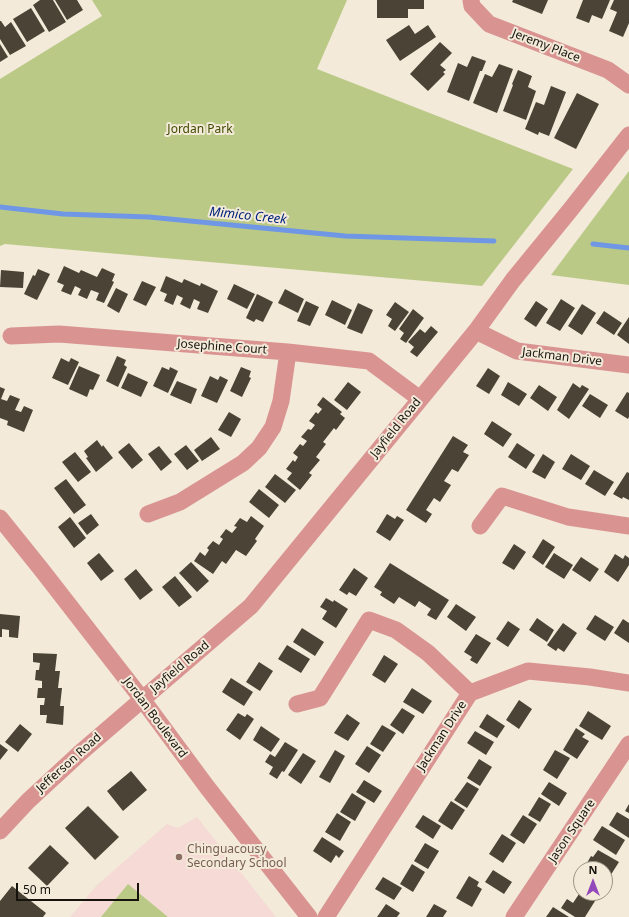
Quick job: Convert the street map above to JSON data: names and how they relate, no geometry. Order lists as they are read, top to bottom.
{
  "streets": {
    "street": [
      "Jeremy Place",
      "Josephine Court",
      "Jackman Drive",
      "Jayfield Road",
      "Jordan Boulevard",
      "Jefferson Road",
      "Jason Square"
    ]
  },
  "crossings": [
    ["Josephine Court", "Jayfield Road"],
    ["Jackman Drive", "Jayfield Road"],
    ["Jayfield Road", "Jordan Boulevard"],
    ["Jayfield Road", "Jefferson Road"],
    ["Jordan Boulevard", "Jefferson Road"]
  ],
  "water": ["Mimico Creek"],
  "parks": ["Jordan Park"],
  "places": ["Chinguacousy Secondary School"],
  "scale_bar": "50 m",
  "north": "top"
}
